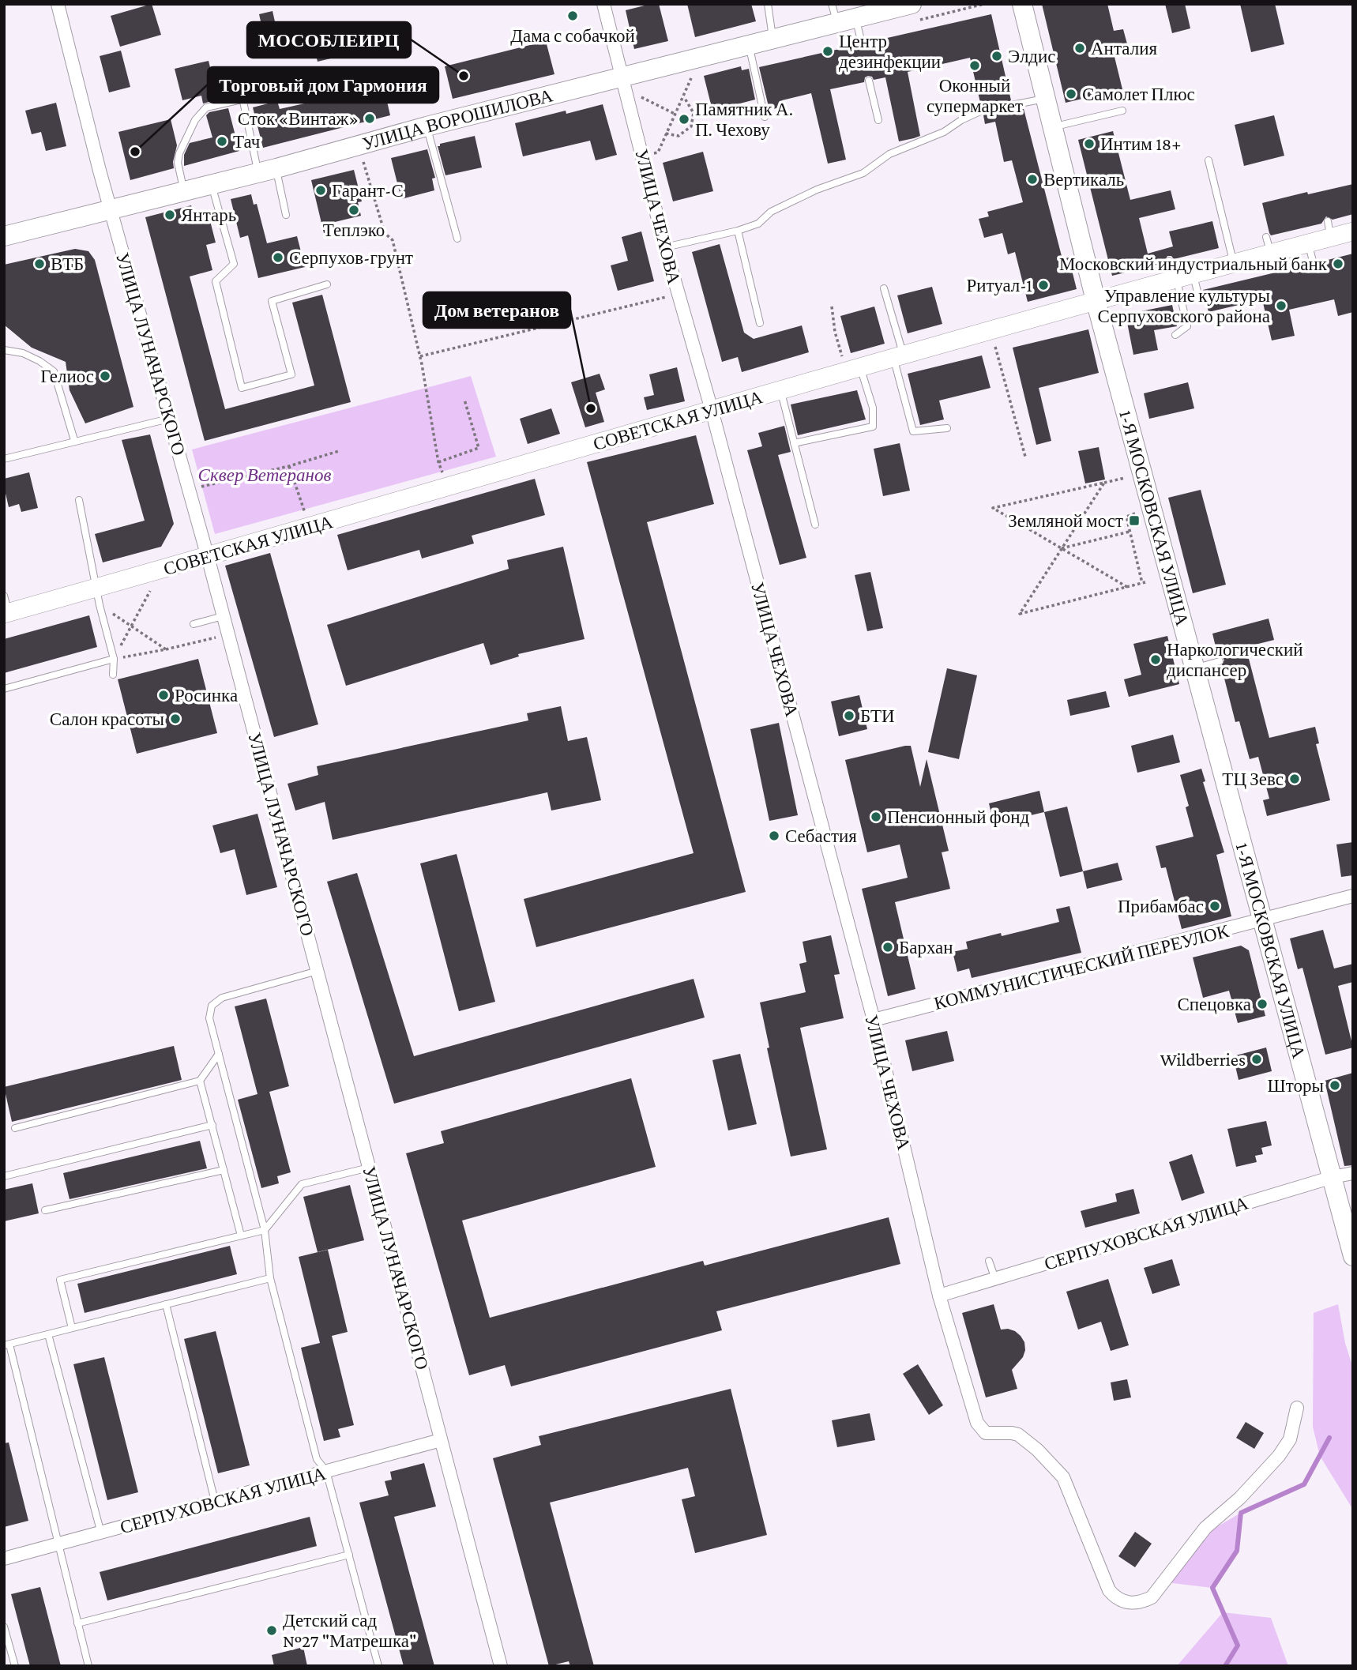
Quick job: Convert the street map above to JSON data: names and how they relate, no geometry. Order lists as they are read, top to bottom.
{
  "streets": {
    "main road": ["УЛИЦА ВОРОШИЛОВА", "1-Я МОСКОВСКАЯ УЛИЦА"],
    "street": [
      "УЛИЦА ЧЕХОВА",
      "УЛИЦА ЛУНАЧАРСКОГО",
      "СОВЕТСКАЯ УЛИЦА",
      "КОММУНИСТИЧЕСКИЙ ПЕРЕУЛОК",
      "СЕРПУХОВСКАЯ УЛИЦА"
    ]
  },
  "crossings": [
    ["УЛИЦА ВОРОШИЛОВА", "УЛИЦА ЧЕХОВА"],
    ["УЛИЦА ВОРОШИЛОВА", "УЛИЦА ЛУНАЧАРСКОГО"],
    ["УЛИЦА ЧЕХОВА", "СОВЕТСКАЯ УЛИЦА"],
    ["УЛИЦА ЧЕХОВА", "КОММУНИСТИЧЕСКИЙ ПЕРЕУЛОК"],
    ["УЛИЦА ЧЕХОВА", "СЕРПУХОВСКАЯ УЛИЦА"],
    ["УЛИЦА ЛУНАЧАРСКОГО", "СОВЕТСКАЯ УЛИЦА"],
    ["УЛИЦА ЛУНАЧАРСКОГО", "СЕРПУХОВСКАЯ УЛИЦА"],
    ["СОВЕТСКАЯ УЛИЦА", "1-Я МОСКОВСКАЯ УЛИЦА"],
    ["1-Я МОСКОВСКАЯ УЛИЦА", "КОММУНИСТИЧЕСКИЙ ПЕРЕУЛОК"],
    ["1-Я МОСКОВСКАЯ УЛИЦА", "СЕРПУХОВСКАЯ УЛИЦА"]
  ],
  "parks": ["Сквер Ветеранов"],
  "places": {
    "other": [
      "Дама с собачкой",
      "Анталия",
      "Центр дезинфекции",
      "Элдис",
      "Оконный супермаркет",
      "МОСОБЛЕИРЦ",
      "Самолет Плюс",
      "Сток «Винтаж»",
      "Памятник А. П. Чехову",
      "Тач",
      "Интим 18+",
      "Торговый дом Гармония",
      "Вертикаль",
      "Гарант-С",
      "Теплэко",
      "Янтарь",
      "Серпухов-грунт",
      "ВТБ",
      "Московский индустриальный банк",
      "Ритуал-1",
      "Управление культуры Серпуховского района",
      "Гелиос",
      "Дом ветеранов",
      "Наркологический диспансер",
      "Росинка",
      "БТИ",
      "Салон красоты",
      "ТЦ Зевс",
      "Пенсионный фонд",
      "Себастия",
      "Прибамбас",
      "Бархан",
      "Спецовка",
      "Wildberries",
      "Шторы",
      "Детский сад №27 \"Матрешка\""
    ],
    "transit": ["Земляной мост"]
  }
}
